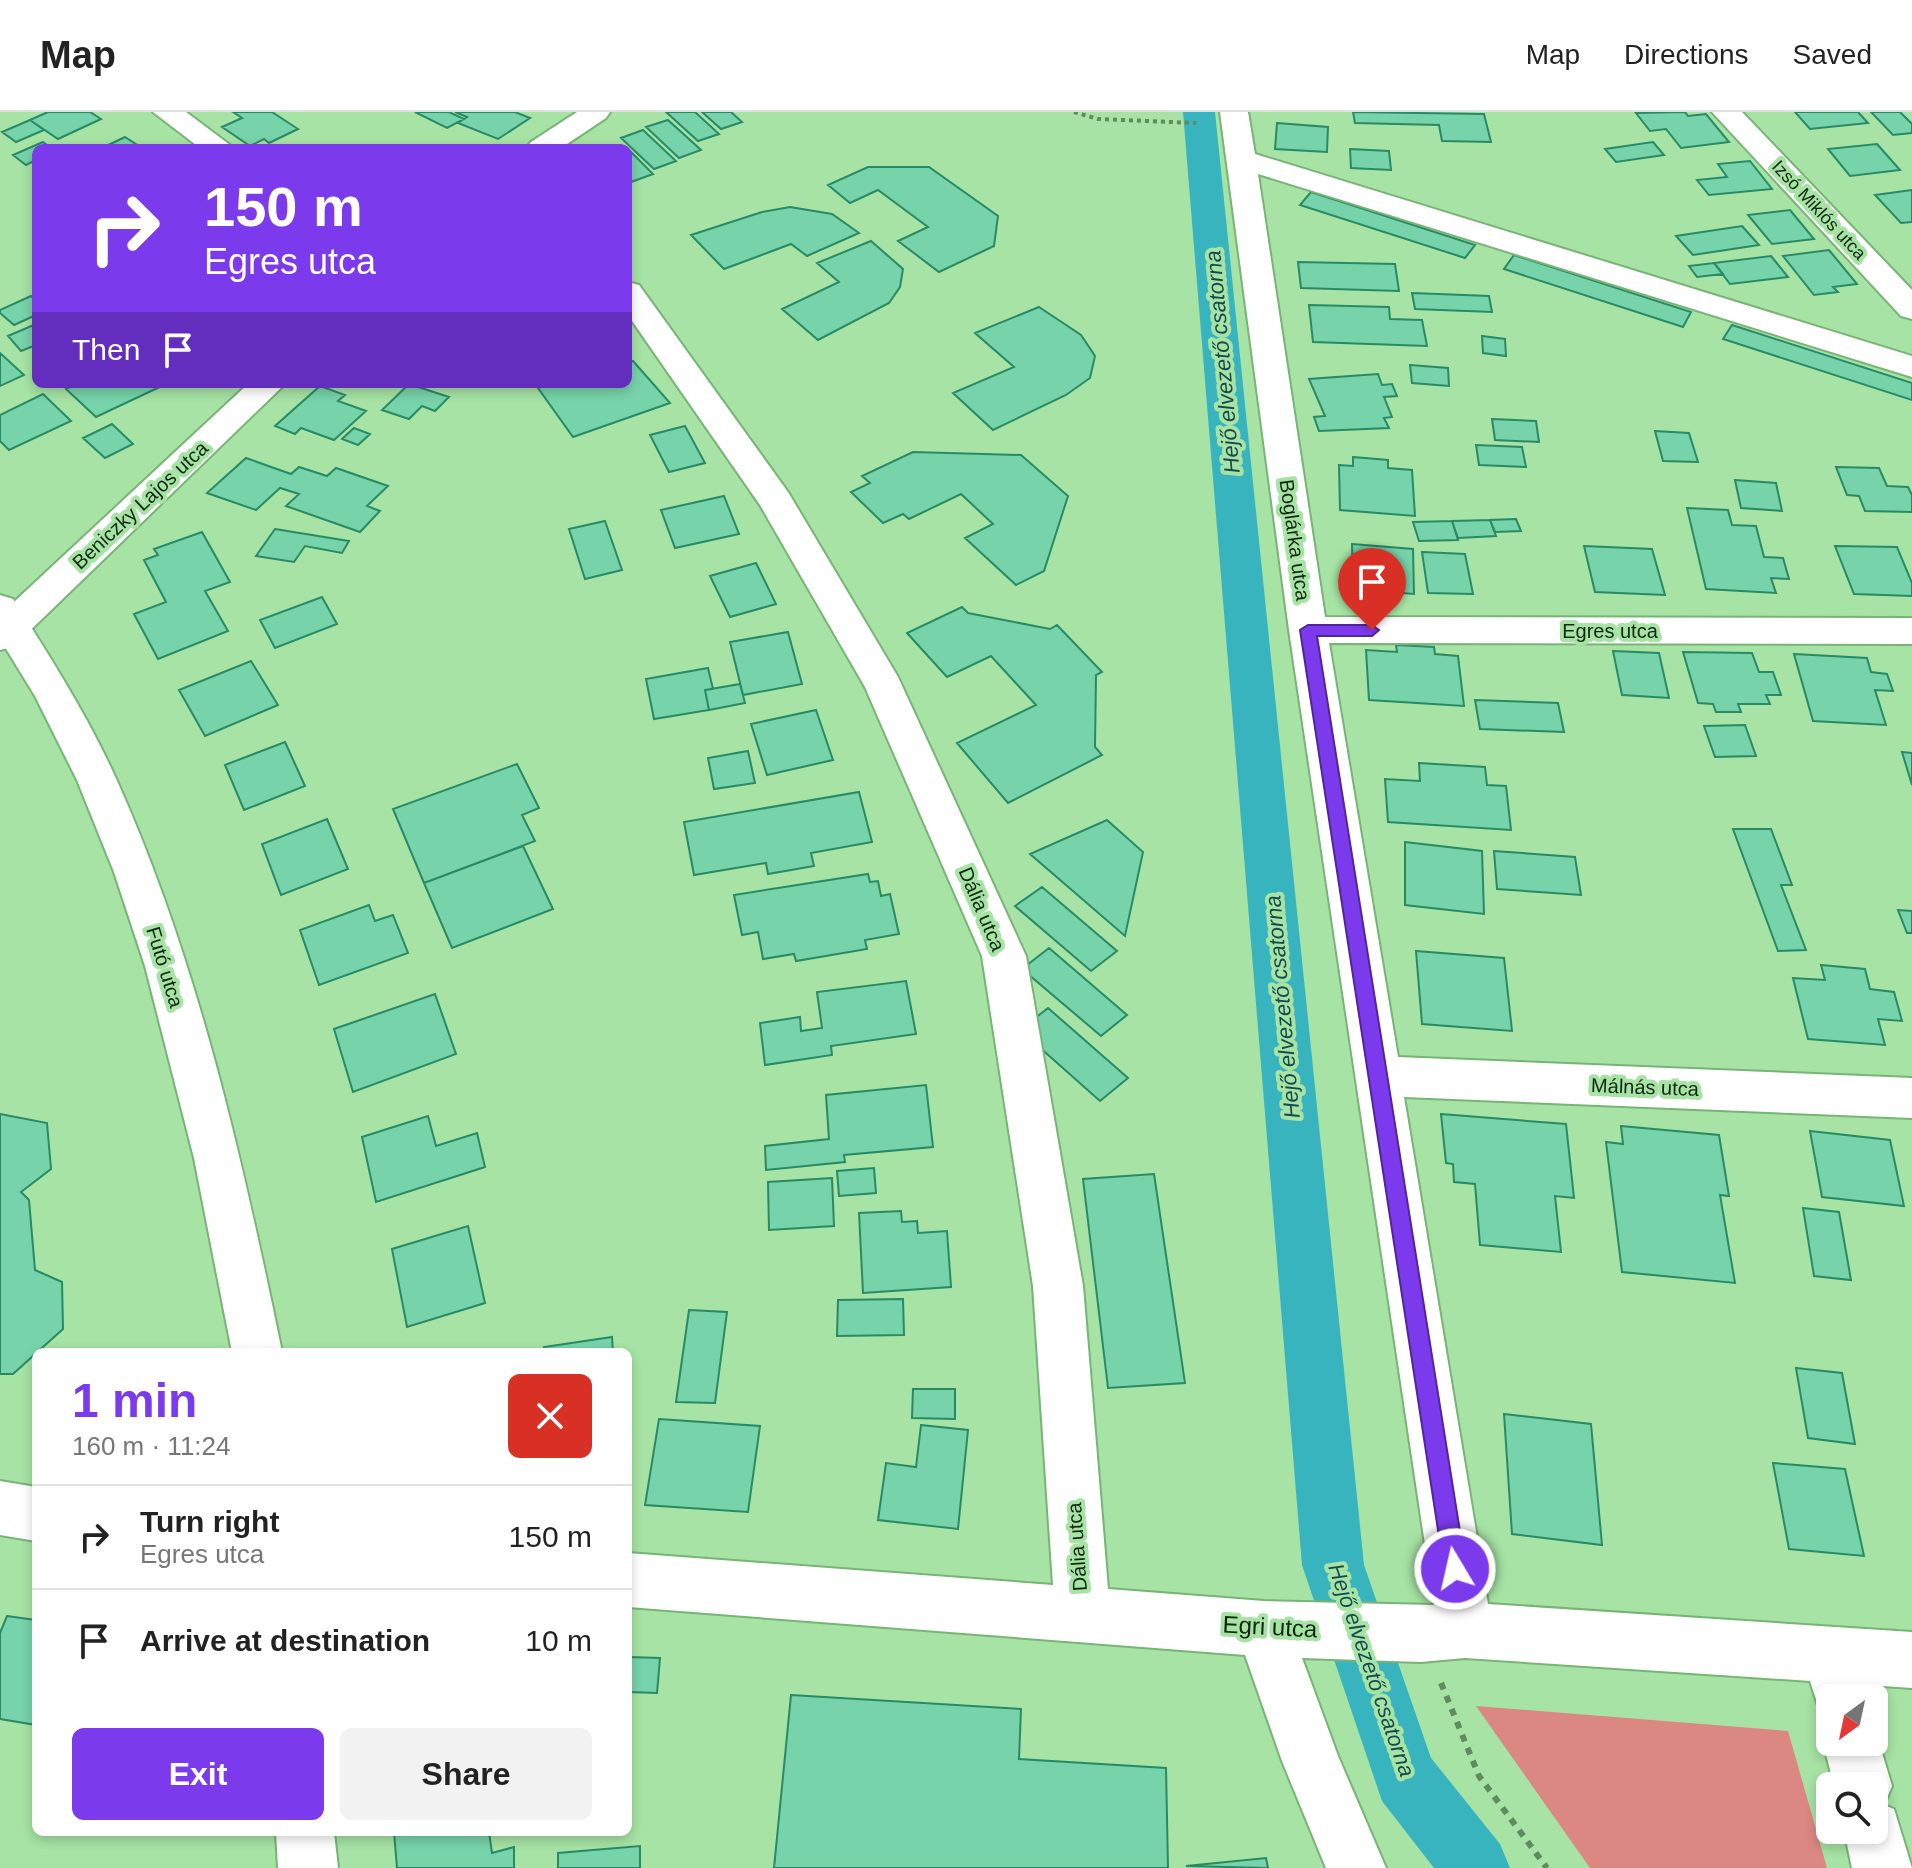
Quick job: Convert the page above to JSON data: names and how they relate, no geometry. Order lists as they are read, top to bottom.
{
  "streets": {
    "street": [
      "Izsó Miklós utca",
      "Beniczky Lajos utca",
      "Boglárka utca",
      "Egres utca",
      "Dália utca",
      "Futó utca",
      "Málnás utca",
      "Egri utca"
    ]
  },
  "crossings": [
    ["Beniczky Lajos utca", "Futó utca"],
    ["Boglárka utca", "Egres utca"],
    ["Boglárka utca", "Málnás utca"],
    ["Boglárka utca", "Egri utca"],
    ["Dália utca", "Egri utca"]
  ],
  "water": ["Hejő elvezető csatorna"],
  "north": "bottom left",
  "page": {
    "header": "Map",
    "nav": ["Map", "Directions", "Saved"],
    "turn": ["150 m", "Egres utca"],
    "then": "Then",
    "heading": ["1 min", "160 m · 11:24"],
    "list": [
      {
        "name": "Turn right",
        "note": "Egres utca",
        "value": "150 m"
      },
      {
        "name": "Arrive at destination",
        "value": "10 m"
      }
    ],
    "buttons": ["Exit", "Share"]
  }
}
